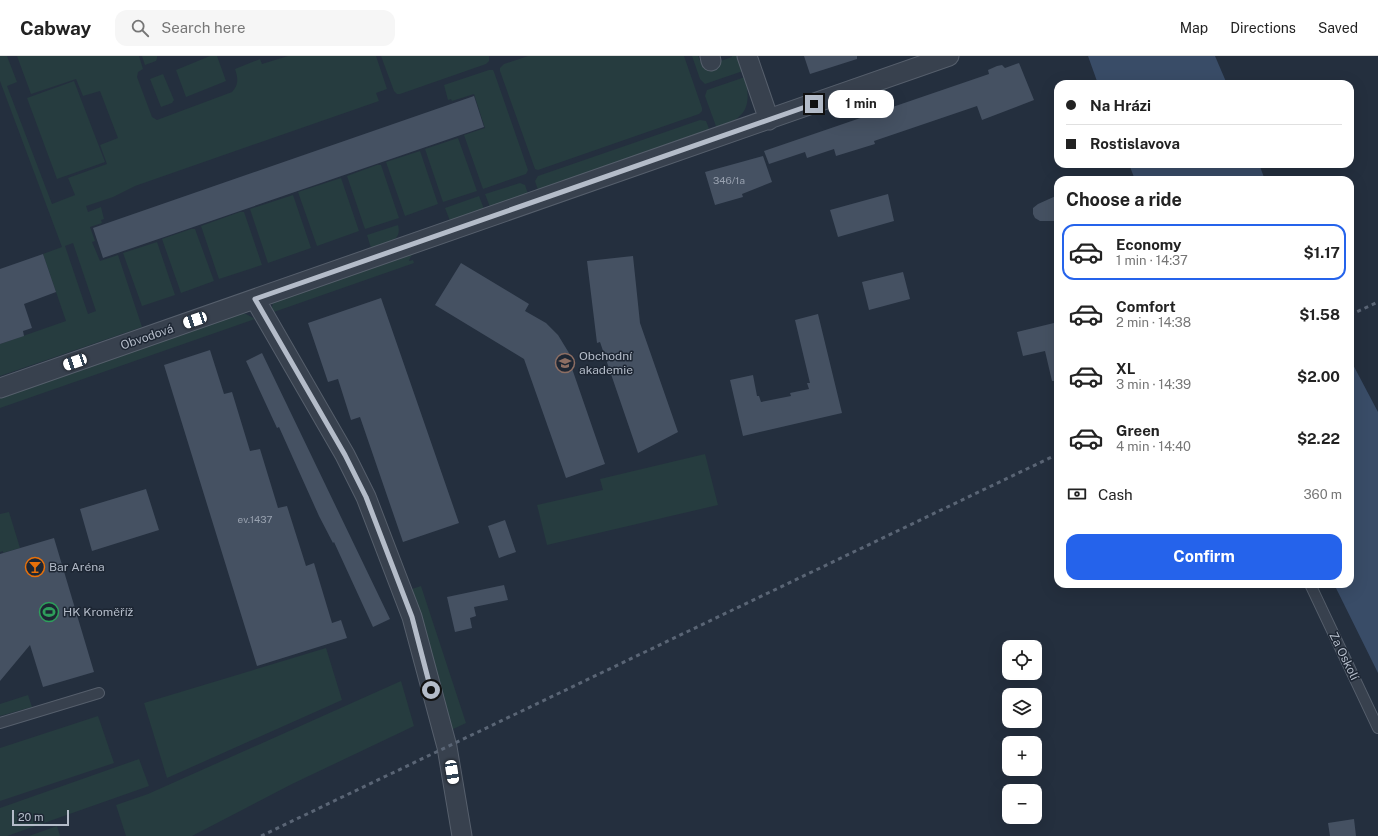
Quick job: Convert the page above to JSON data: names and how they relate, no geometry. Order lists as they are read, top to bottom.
{
  "streets": {
    "street": ["Obvodová"],
    "lane": ["Za Oskolí"]
  },
  "places": {
    "school or university": ["Obchodní akademie"],
    "bar": ["Bar Aréna"],
    "sports": ["HK Kroměříž"]
  },
  "house_numbers": ["346/1a", "ev.1437"],
  "scale_bar": "20 m",
  "page": {
    "header": "Cabway",
    "search": "Search here",
    "nav": ["Map", "Directions", "Saved"],
    "banner": ["Na Hrázi", "Rostislavova"],
    "bubble": "1 min",
    "heading": "Choose a ride",
    "list": [
      {
        "name": "Economy",
        "note": "1 min · 14:37",
        "value": "$1.17"
      },
      {
        "name": "Comfort",
        "note": "2 min · 14:38",
        "value": "$1.58"
      },
      {
        "name": "XL",
        "note": "3 min · 14:39",
        "value": "$2.00"
      },
      {
        "name": "Green",
        "note": "4 min · 14:40",
        "value": "$2.22"
      }
    ],
    "pay": ["Cash", "360 m"],
    "buttons": "Confirm",
    "map_buttons": ["+", "−"],
    "scale": "20 m"
  }
}
